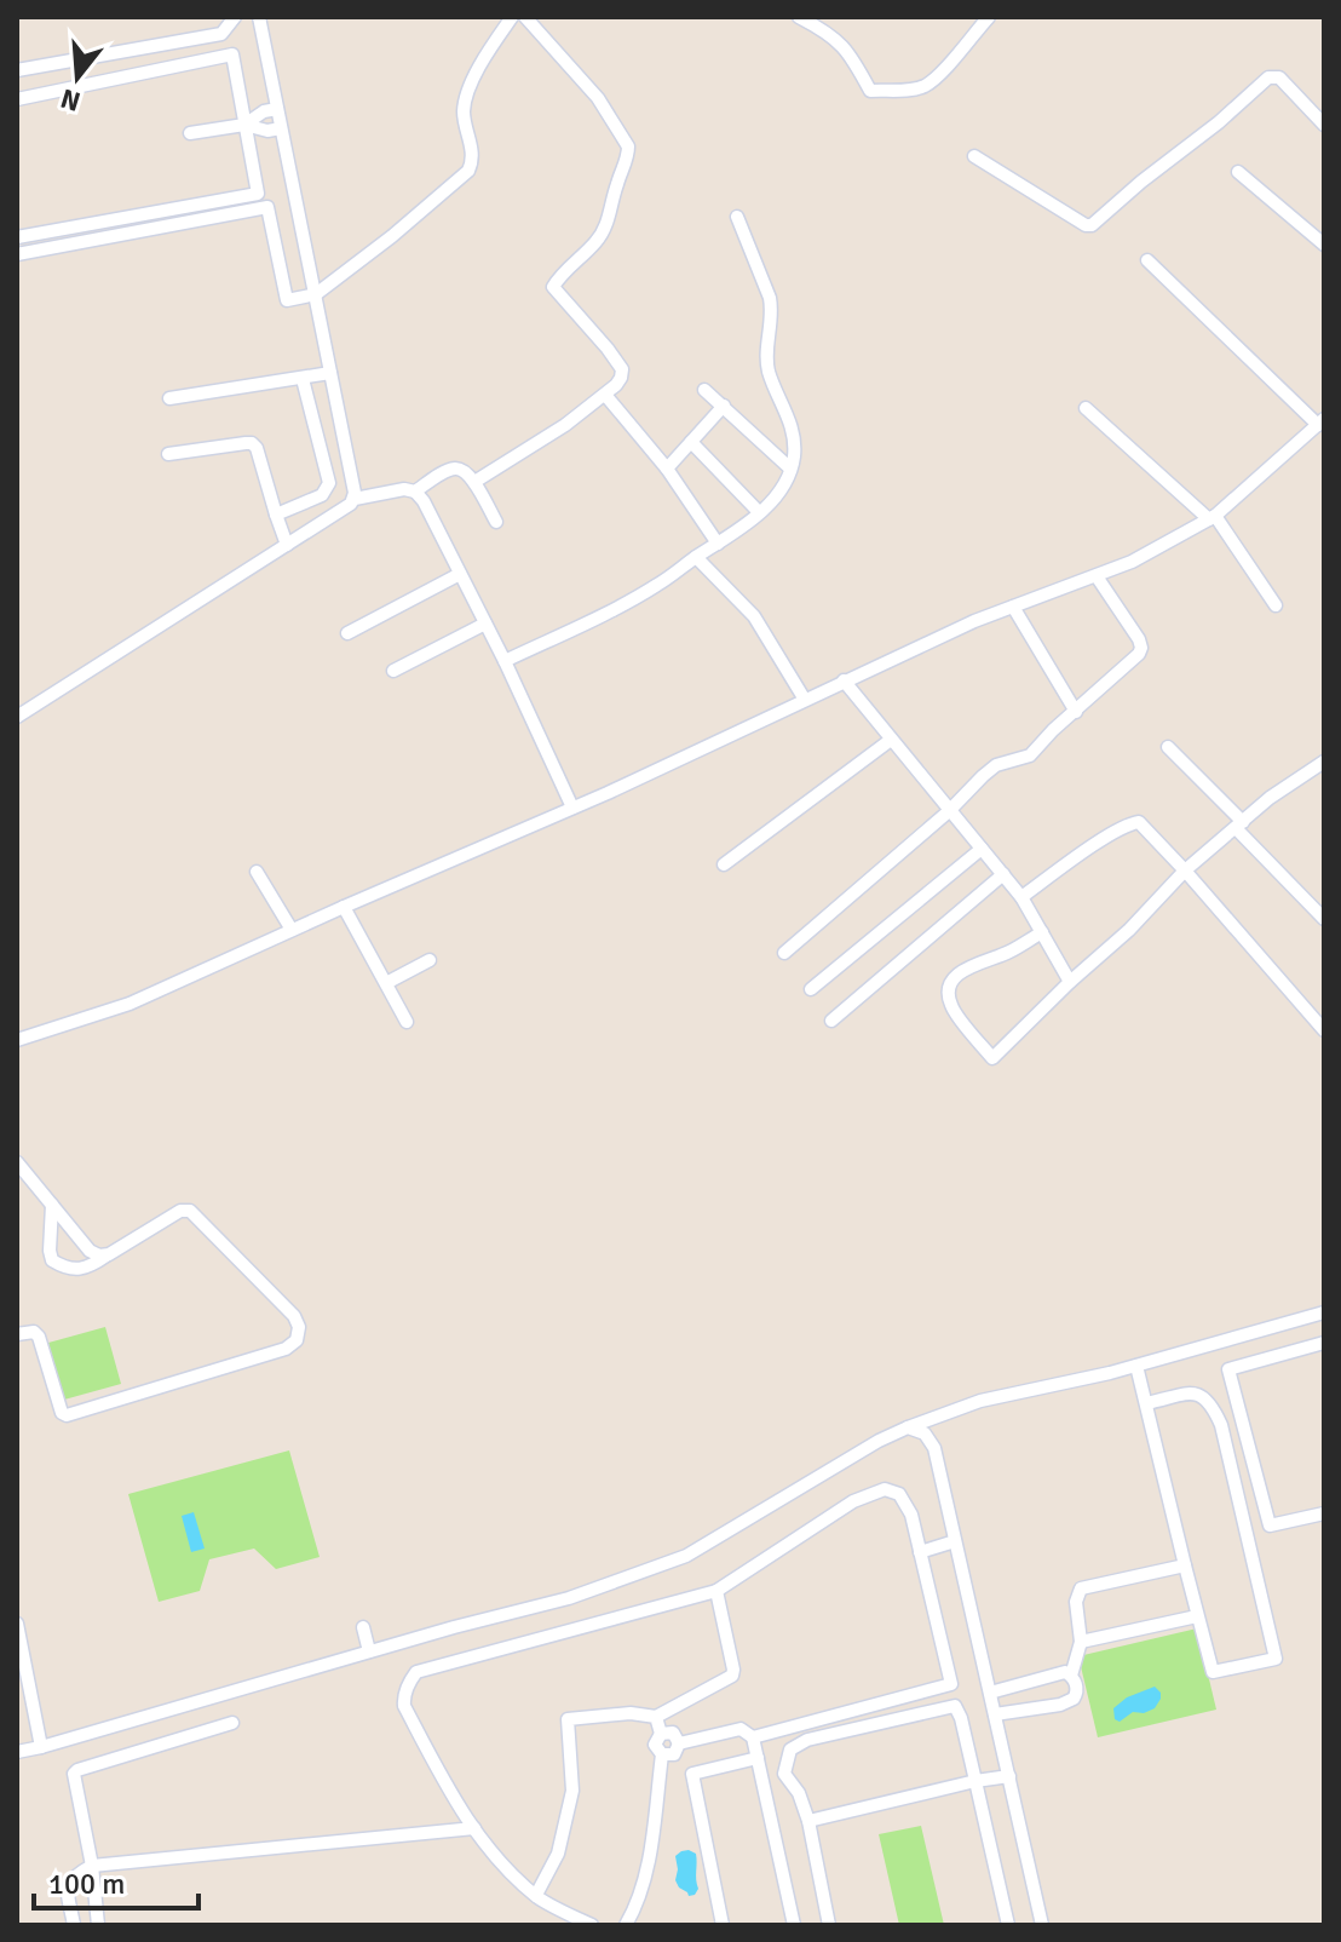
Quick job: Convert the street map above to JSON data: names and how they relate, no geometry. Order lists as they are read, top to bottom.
{
  "scale_bar": "100 m",
  "north": "bottom"
}
